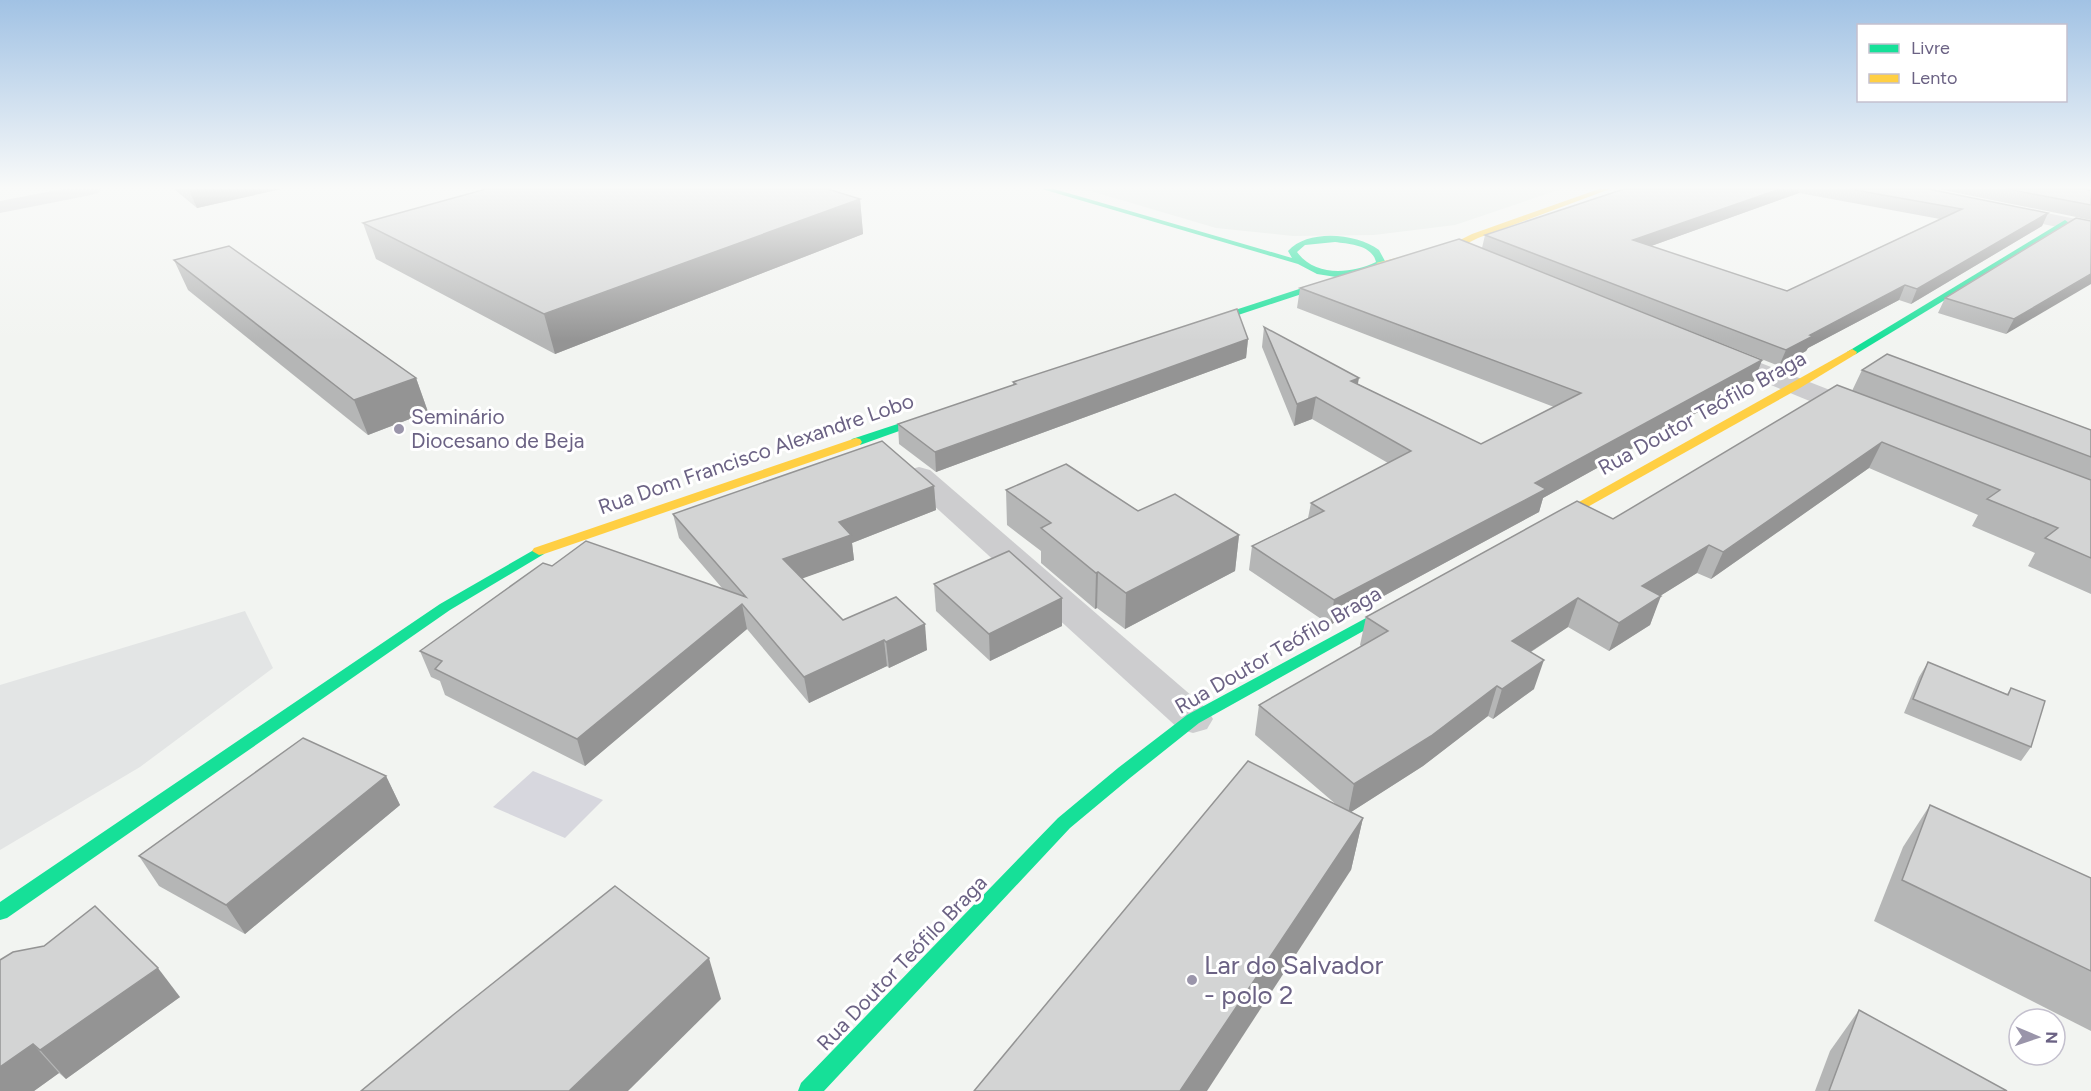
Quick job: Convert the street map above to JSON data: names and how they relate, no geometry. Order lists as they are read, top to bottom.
{
  "streets": {
    "main road": ["Rua Doutor Teófilo Braga", "Rua Dom Francisco Alexandre Lobo"]
  },
  "places": ["Seminário Diocesano de Beja", "Lar do Salvador - polo 2"],
  "legend": ["Livre", "Lento"],
  "north": "right"
}
